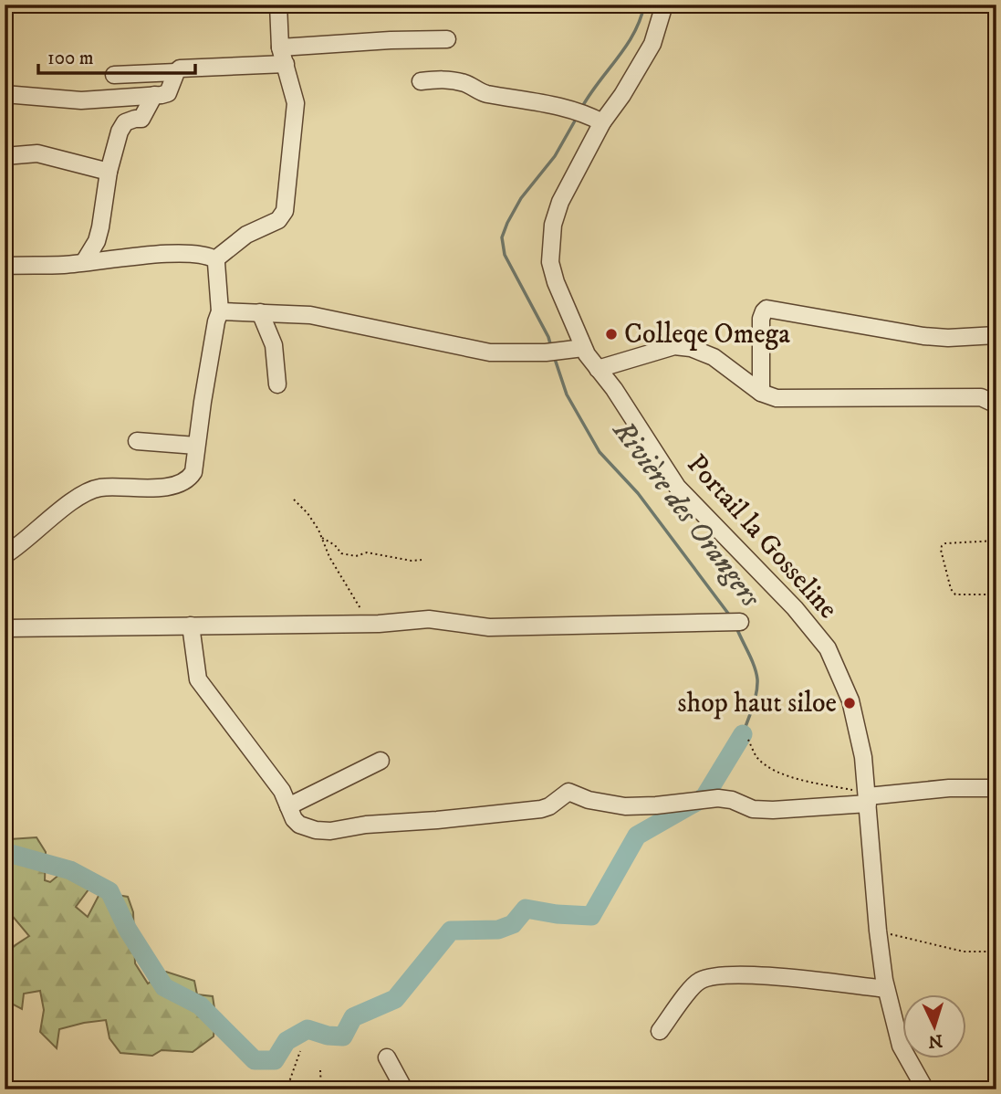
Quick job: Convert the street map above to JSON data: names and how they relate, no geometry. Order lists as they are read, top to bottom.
{
  "streets": {
    "street": ["Portail la Gosseline"]
  },
  "water": ["Rivière des Orangers"],
  "places": ["Colleqe Omega", "shop haut siloe"],
  "scale_bar": "100 m",
  "north": "bottom"
}
